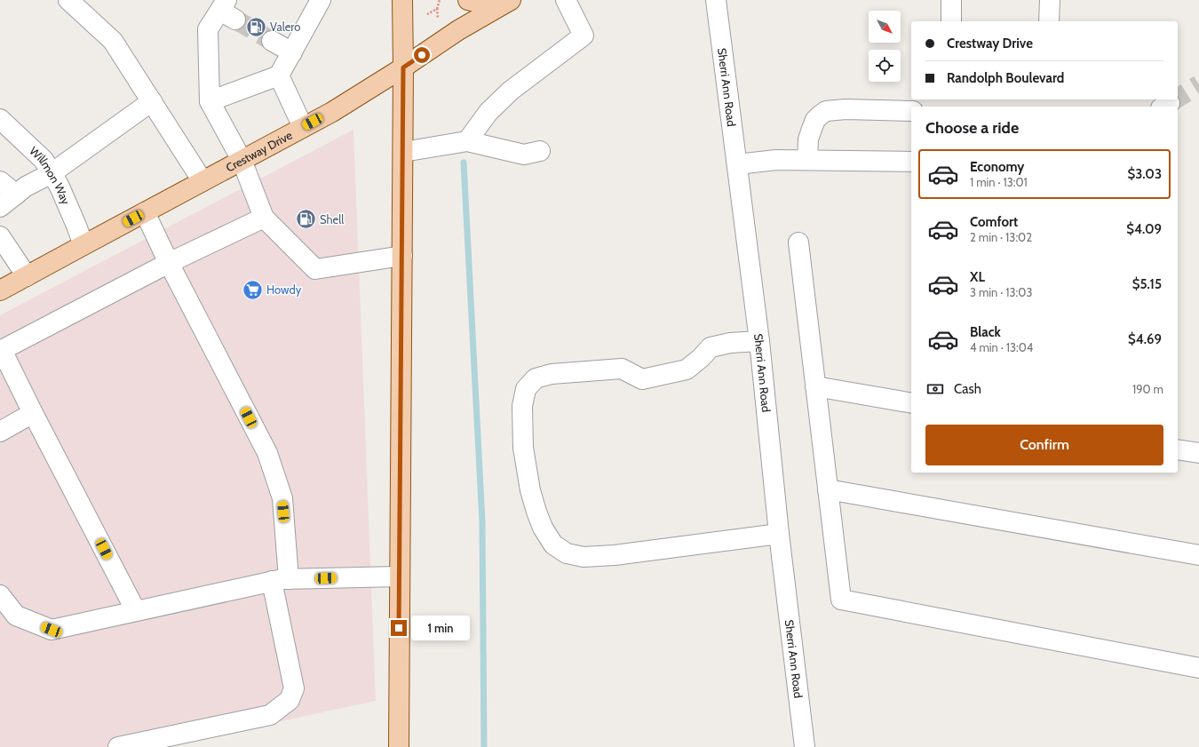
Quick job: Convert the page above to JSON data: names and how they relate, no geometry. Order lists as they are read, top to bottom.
{
  "streets": {
    "main road": ["Crestway Drive"],
    "street": ["Sherri Ann Road", "Willmon Way"]
  },
  "crossings": [
    ["Crestway Drive", "Willmon Way"]
  ],
  "places": {
    "fuel station": ["Valero", "Shell"],
    "supermarket": ["Howdy"]
  },
  "north": "bottom right",
  "page": {
    "banner": ["Crestway Drive", "Randolph Boulevard"],
    "heading": "Choose a ride",
    "list": [
      {
        "name": "Economy",
        "note": "1 min · 13:01",
        "value": "$3.03"
      },
      {
        "name": "Comfort",
        "note": "2 min · 13:02",
        "value": "$4.09"
      },
      {
        "name": "XL",
        "note": "3 min · 13:03",
        "value": "$5.15"
      },
      {
        "name": "Black",
        "note": "4 min · 13:04",
        "value": "$4.69"
      }
    ],
    "pay": ["Cash", "190 m"],
    "buttons": "Confirm",
    "bubble": "1 min"
  }
}
